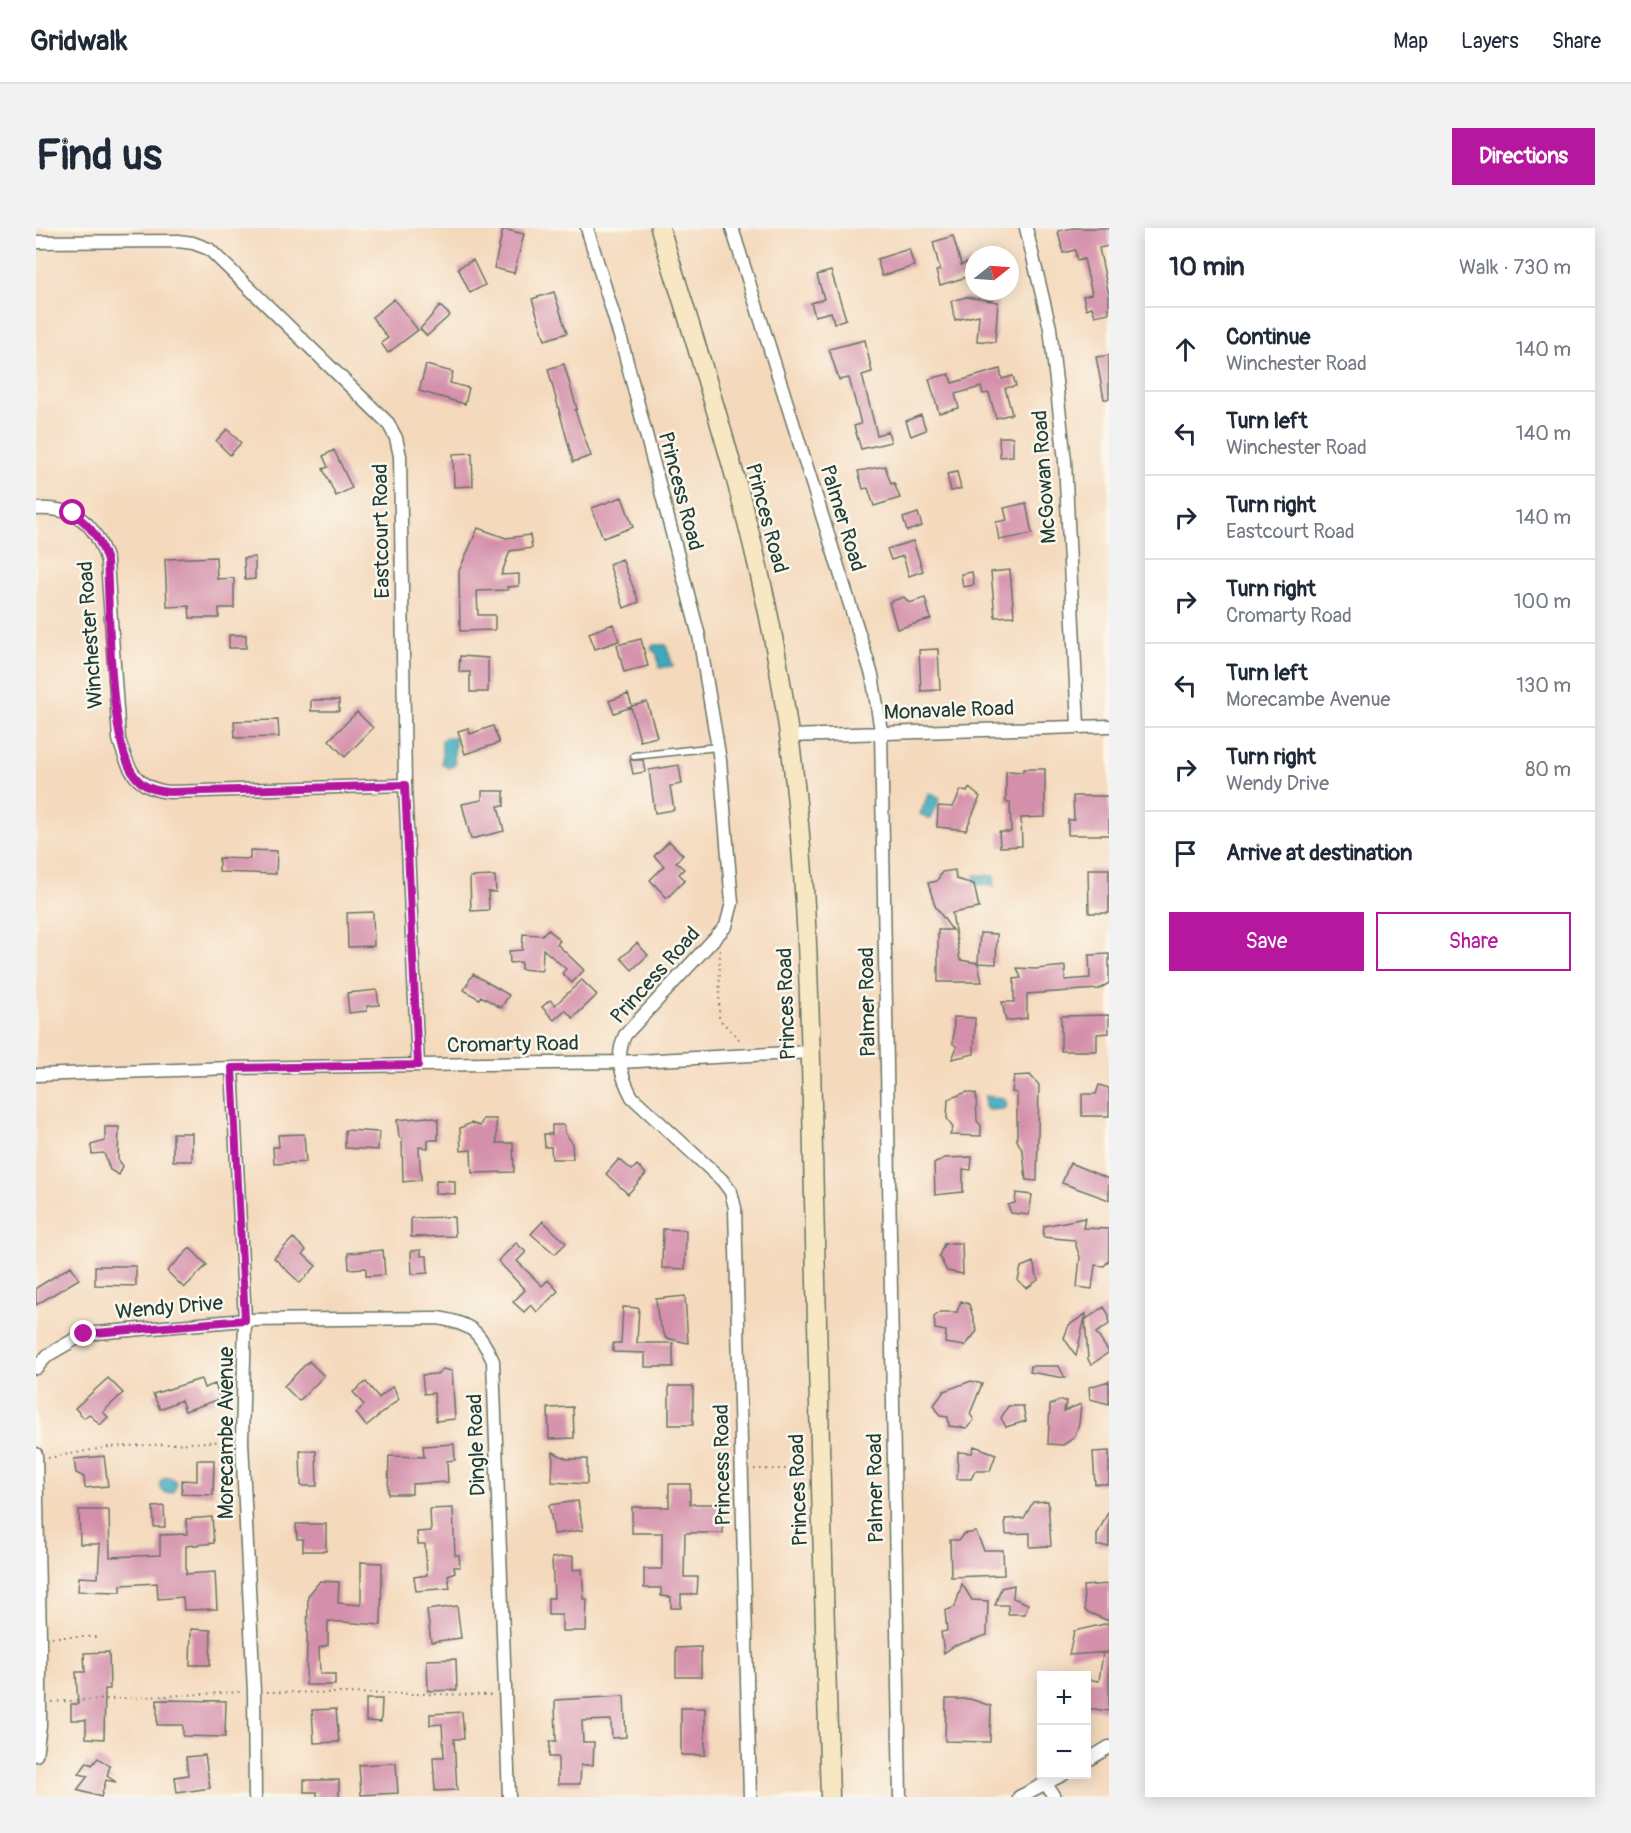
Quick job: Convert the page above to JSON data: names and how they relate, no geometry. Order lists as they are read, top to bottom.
{
  "streets": {
    "main road": ["Princes Road"],
    "street": [
      "McGowan Road",
      "Princess Road",
      "Palmer Road",
      "Eastcourt Road",
      "Winchester Road",
      "Monavale Road",
      "Cromarty Road",
      "Wendy Drive",
      "Morecambe Avenue",
      "Dingle Road"
    ]
  },
  "crossings": [
    ["McGowan Road", "Monavale Road"],
    ["Princess Road", "Cromarty Road"],
    ["Princes Road", "Monavale Road"],
    ["Princes Road", "Cromarty Road"],
    ["Palmer Road", "Monavale Road"],
    ["Eastcourt Road", "Winchester Road"],
    ["Eastcourt Road", "Cromarty Road"],
    ["Cromarty Road", "Morecambe Avenue"],
    ["Wendy Drive", "Morecambe Avenue"],
    ["Wendy Drive", "Dingle Road"],
    ["Morecambe Avenue", "Dingle Road"]
  ],
  "north": "right",
  "page": {
    "header": "Gridwalk",
    "nav": ["Map", "Layers", "Share"],
    "buttons": [
      "Directions",
      ["Save", "Share"]
    ],
    "title": "Find us",
    "heading": ["10 min", "Walk · 730 m"],
    "list": [
      ["Continue", "Winchester Road", "140 m"],
      ["Turn left", "Winchester Road", "140 m"],
      ["Turn right", "Eastcourt Road", "140 m"],
      ["Turn right", "Cromarty Road", "100 m"],
      ["Turn left", "Morecambe Avenue", "130 m"],
      ["Turn right", "Wendy Drive", "80 m"],
      "Arrive at destination"
    ],
    "map_buttons": ["+", "−"]
  }
}
